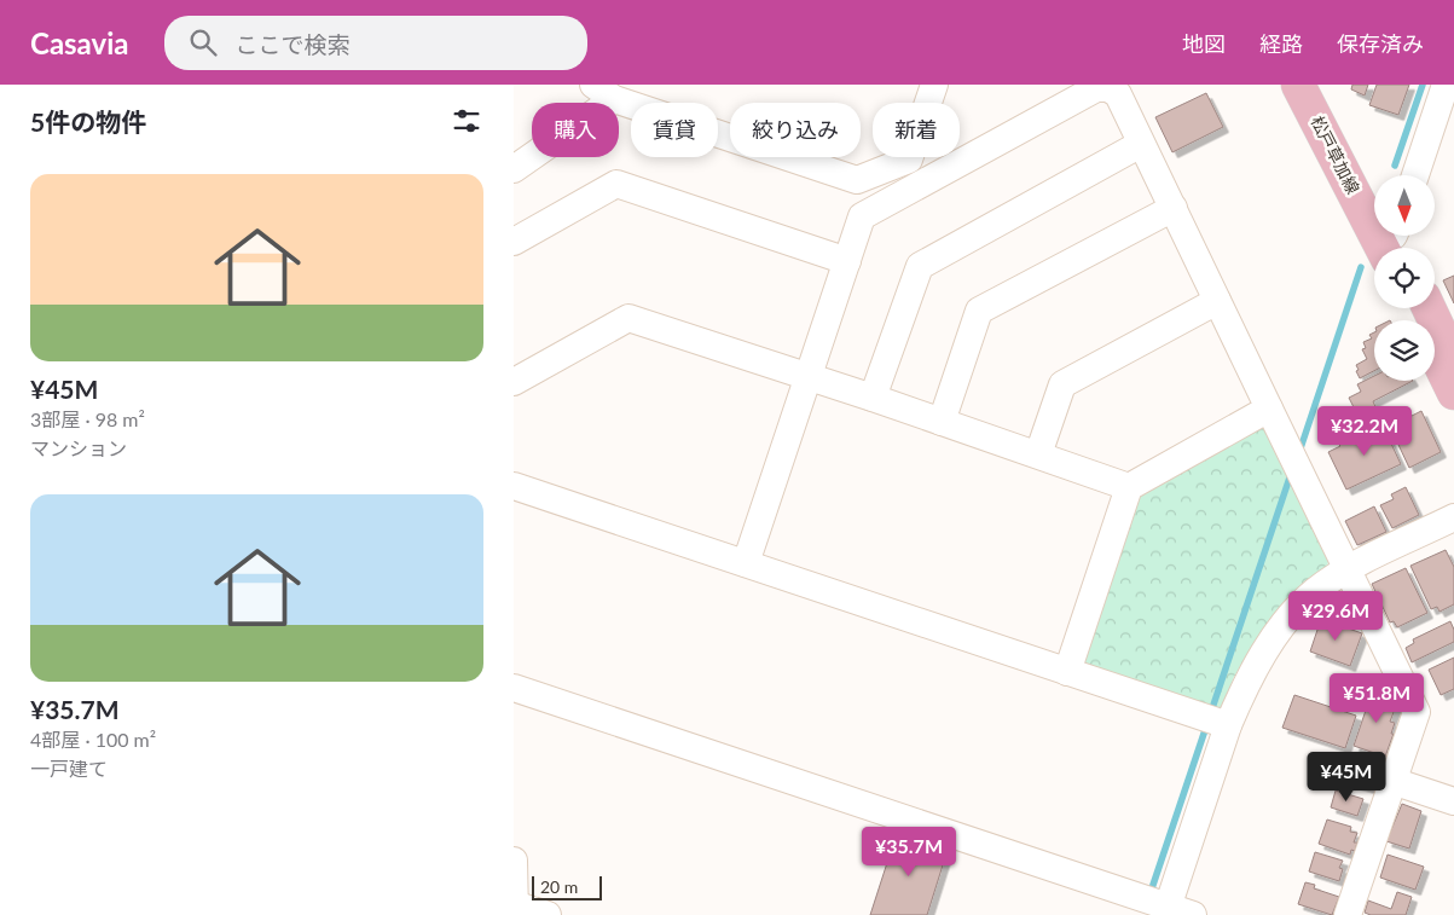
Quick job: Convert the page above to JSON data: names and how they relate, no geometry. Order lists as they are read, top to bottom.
{
  "streets": {
    "main road": ["松戸草加線"]
  },
  "scale_bar": "20 m",
  "north": "bottom",
  "page": {
    "header": "Casavia",
    "search": "ここで検索",
    "nav": ["地図", "経路", "保存済み"],
    "heading": "5件の物件",
    "chip": [
      "購入",
      "賃貸",
      "絞り込み",
      "新着"
    ],
    "list": [
      {
        "name": "¥45M",
        "note": "3部屋 · 98 m² · マンション"
      },
      {
        "name": "¥35.7M",
        "note": "4部屋 · 100 m² · 一戸建て"
      }
    ],
    "price": [
      "¥32.2M",
      "¥29.6M",
      "¥51.8M",
      "¥45M",
      "¥35.7M"
    ],
    "scale": "20 m"
  }
}
